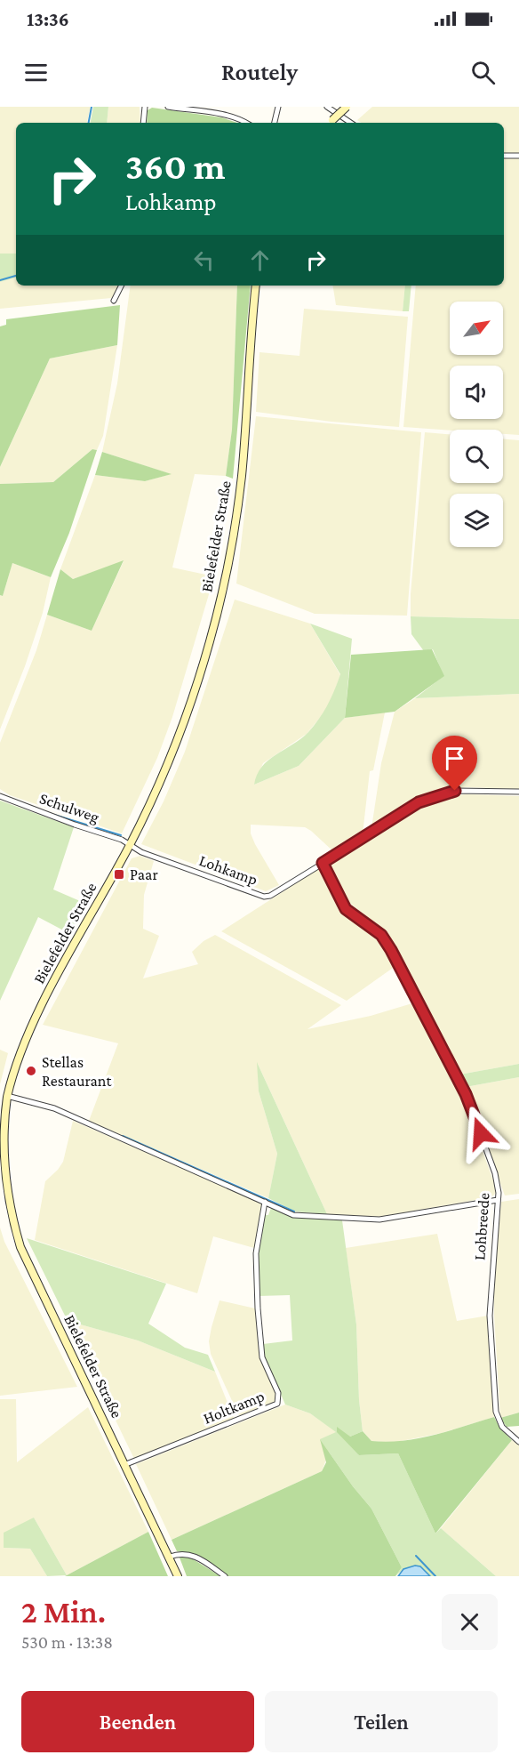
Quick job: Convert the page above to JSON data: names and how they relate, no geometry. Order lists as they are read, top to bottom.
{
  "streets": {
    "main road": ["Bielefelder Straße"],
    "street": [
      "Schulweg",
      "Lohkamp",
      "Lohbreede",
      "Holtkamp"
    ]
  },
  "crossings": [
    ["Bielefelder Straße", "Schulweg"],
    ["Bielefelder Straße", "Lohkamp"],
    ["Bielefelder Straße", "Holtkamp"],
    ["Schulweg", "Lohkamp"],
    ["Lohkamp", "Lohbreede"]
  ],
  "places": {
    "transit": ["Paar"],
    "other": ["Stellas Restaurant"]
  },
  "north": "top right",
  "page": {
    "status": "13:36",
    "header": "Routely",
    "turn": ["360 m", "Lohkamp"],
    "heading": ["2 Min.", "530 m · 13:38"],
    "buttons": ["Beenden", "Teilen"]
  }
}
